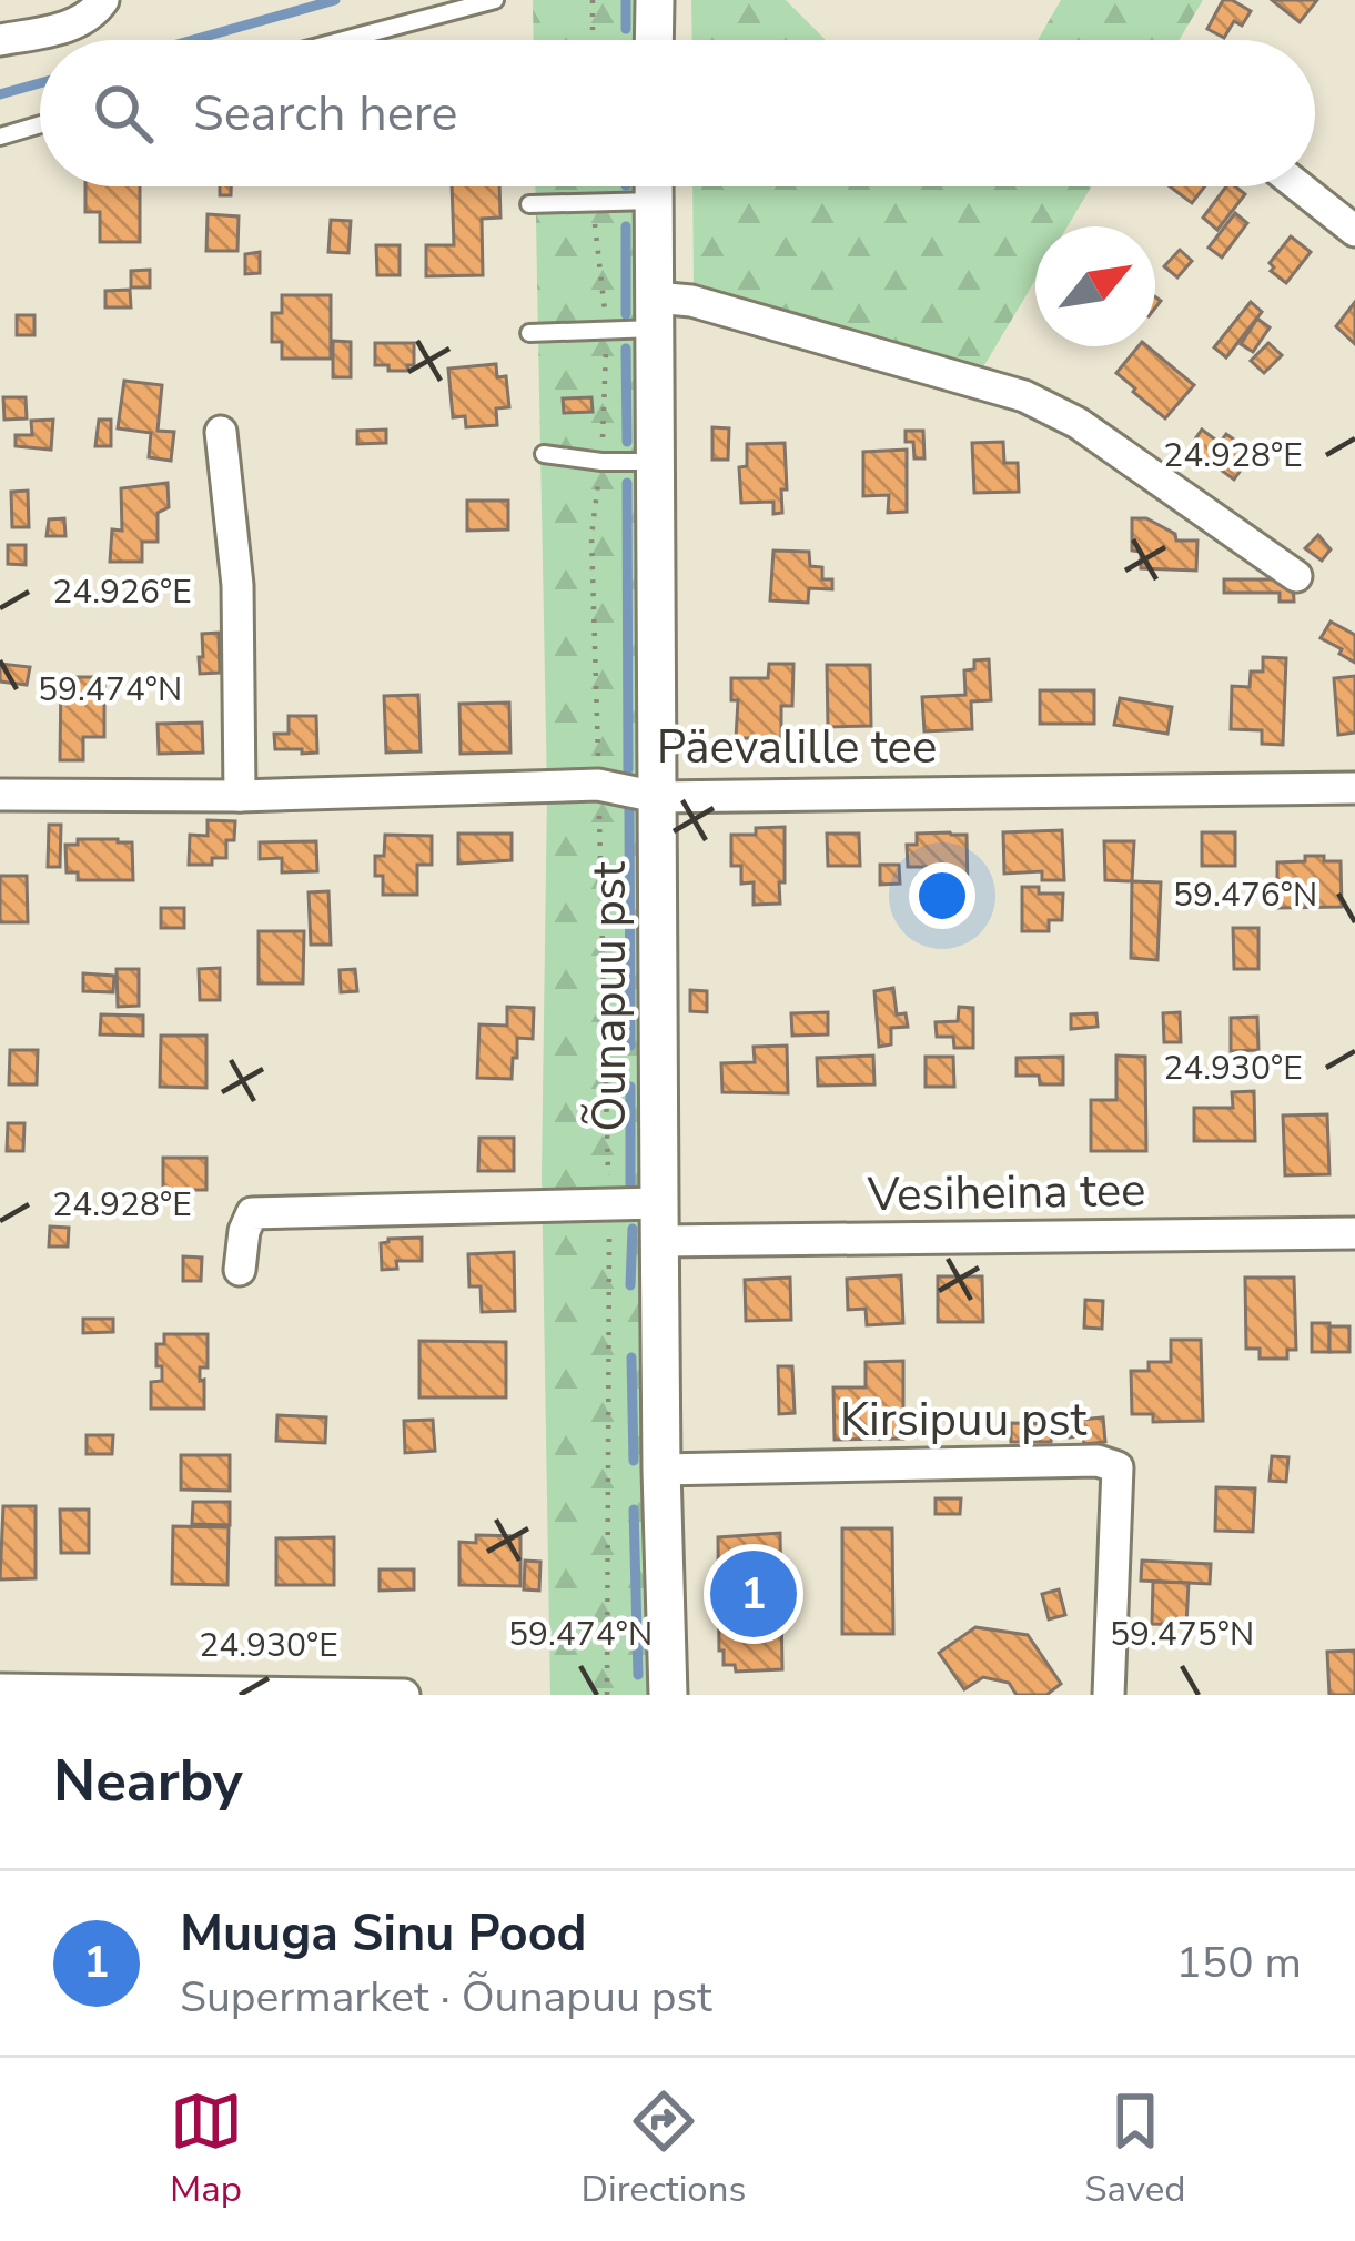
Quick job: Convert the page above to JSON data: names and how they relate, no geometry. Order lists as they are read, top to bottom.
{
  "streets": {
    "street": [
      "Päevalille tee",
      "Õunapuu pst",
      "Vesiheina tee",
      "Kirsipuu pst"
    ]
  },
  "crossings": [
    ["Päevalille tee", "Õunapuu pst"],
    ["Õunapuu pst", "Vesiheina tee"],
    ["Õunapuu pst", "Kirsipuu pst"]
  ],
  "north": "top right",
  "page": {
    "search": "Search here",
    "pins": "1",
    "heading": "Nearby",
    "list": [
      {
        "mark": "1",
        "name": "Muuga Sinu Pood",
        "note": "Supermarket · Õunapuu pst",
        "value": "150 m"
      }
    ],
    "nav": ["Map", "Directions", "Saved"]
  },
  "coordinates": [
    "24.928°E",
    "24.926°E",
    "59.474°N",
    "59.476°N",
    "24.930°E",
    "59.475°N"
  ]
}
